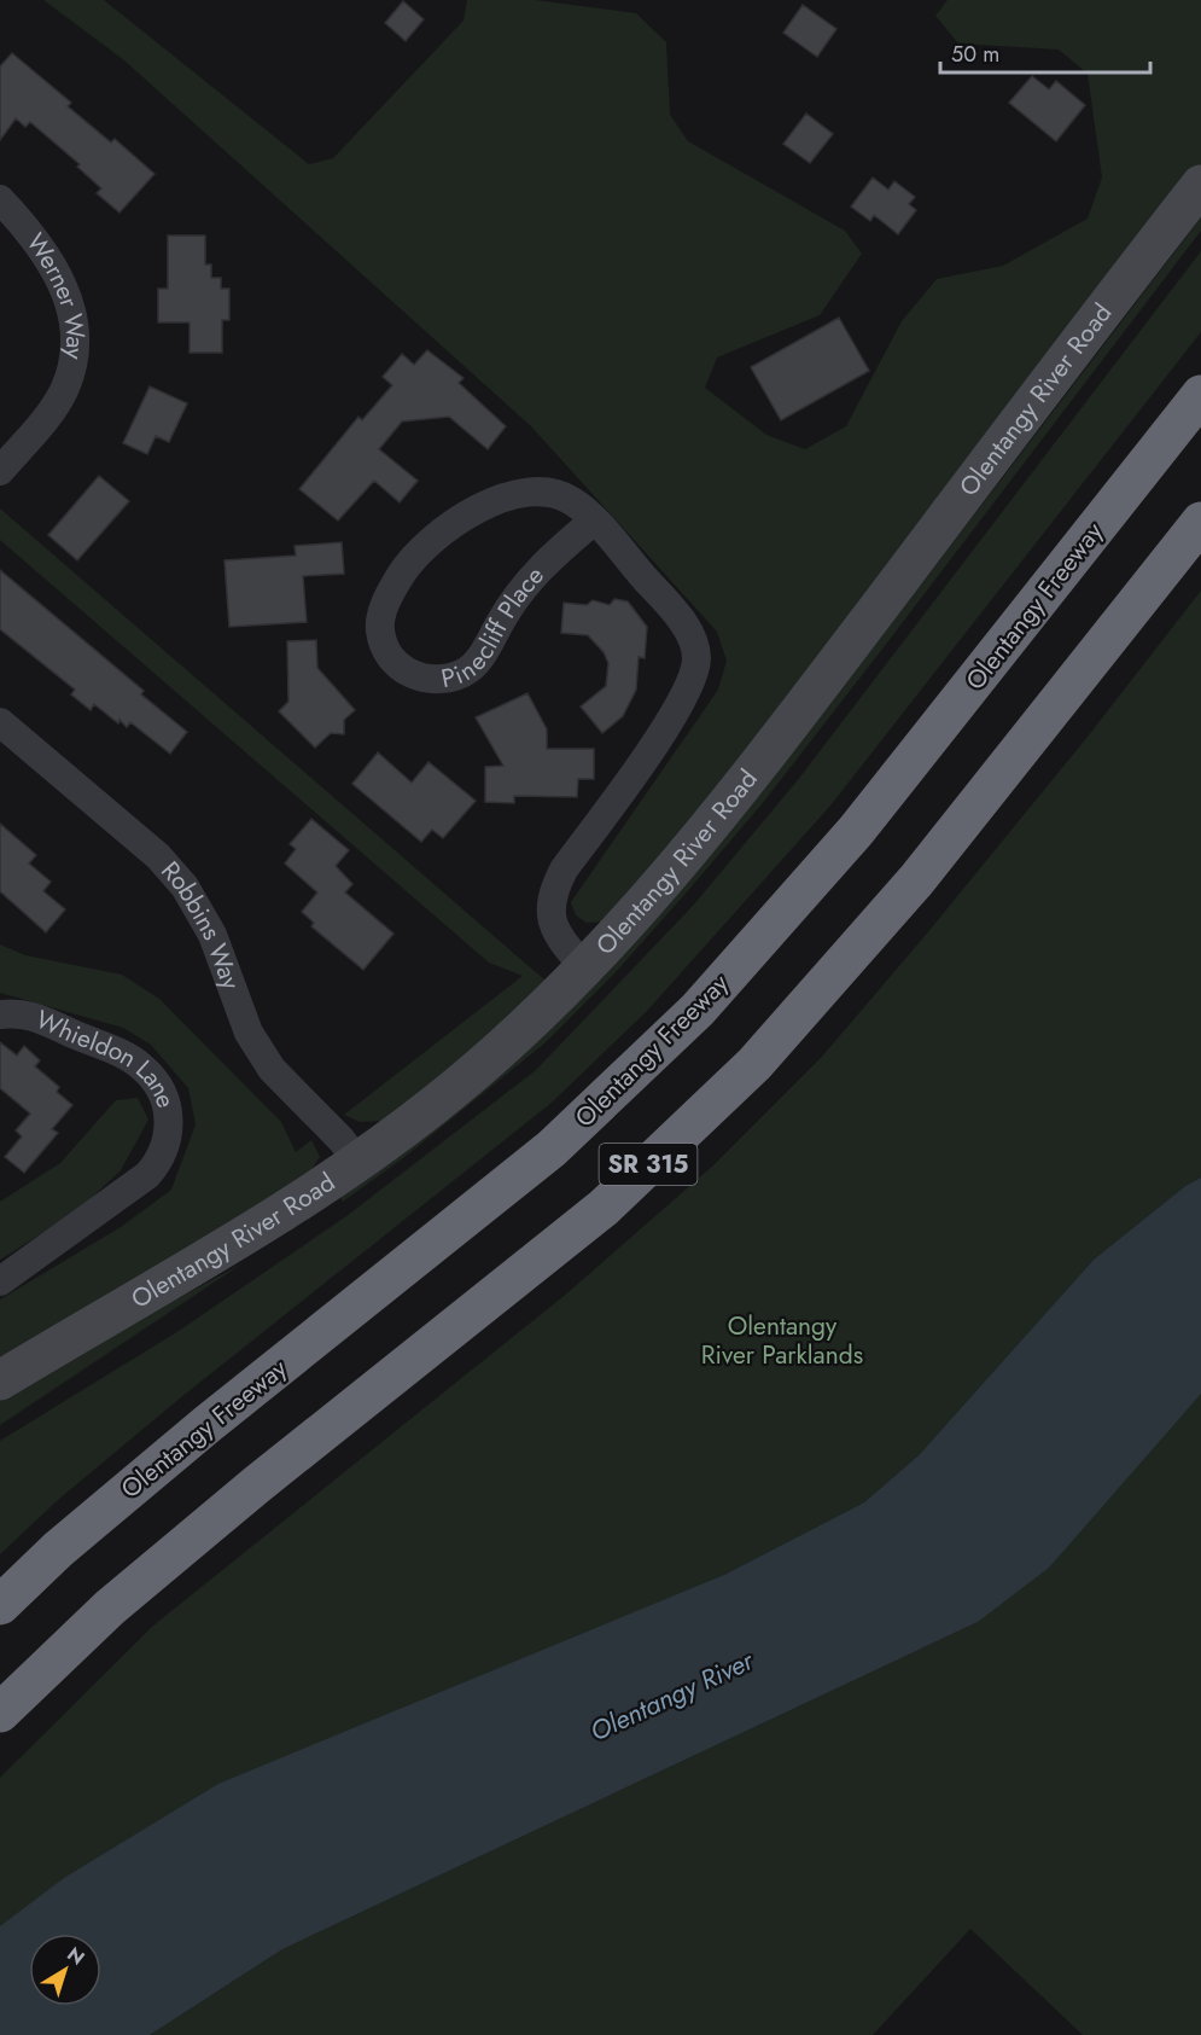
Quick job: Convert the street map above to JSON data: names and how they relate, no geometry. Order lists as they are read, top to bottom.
{
  "streets": {
    "highway": ["Olentangy Freeway", "SR 315"],
    "main road": ["Olentangy River Road"],
    "street": [
      "Werner Way",
      "Pinecliff Place",
      "Robbins Way",
      "Whieldon Lane"
    ]
  },
  "crossings": [
    ["Olentangy River Road", "Pinecliff Place"],
    ["Olentangy River Road", "Robbins Way"]
  ],
  "water": ["Olentangy River"],
  "parks": ["Olentangy River Parklands"],
  "scale_bar": "50 m",
  "north": "top right"
}
